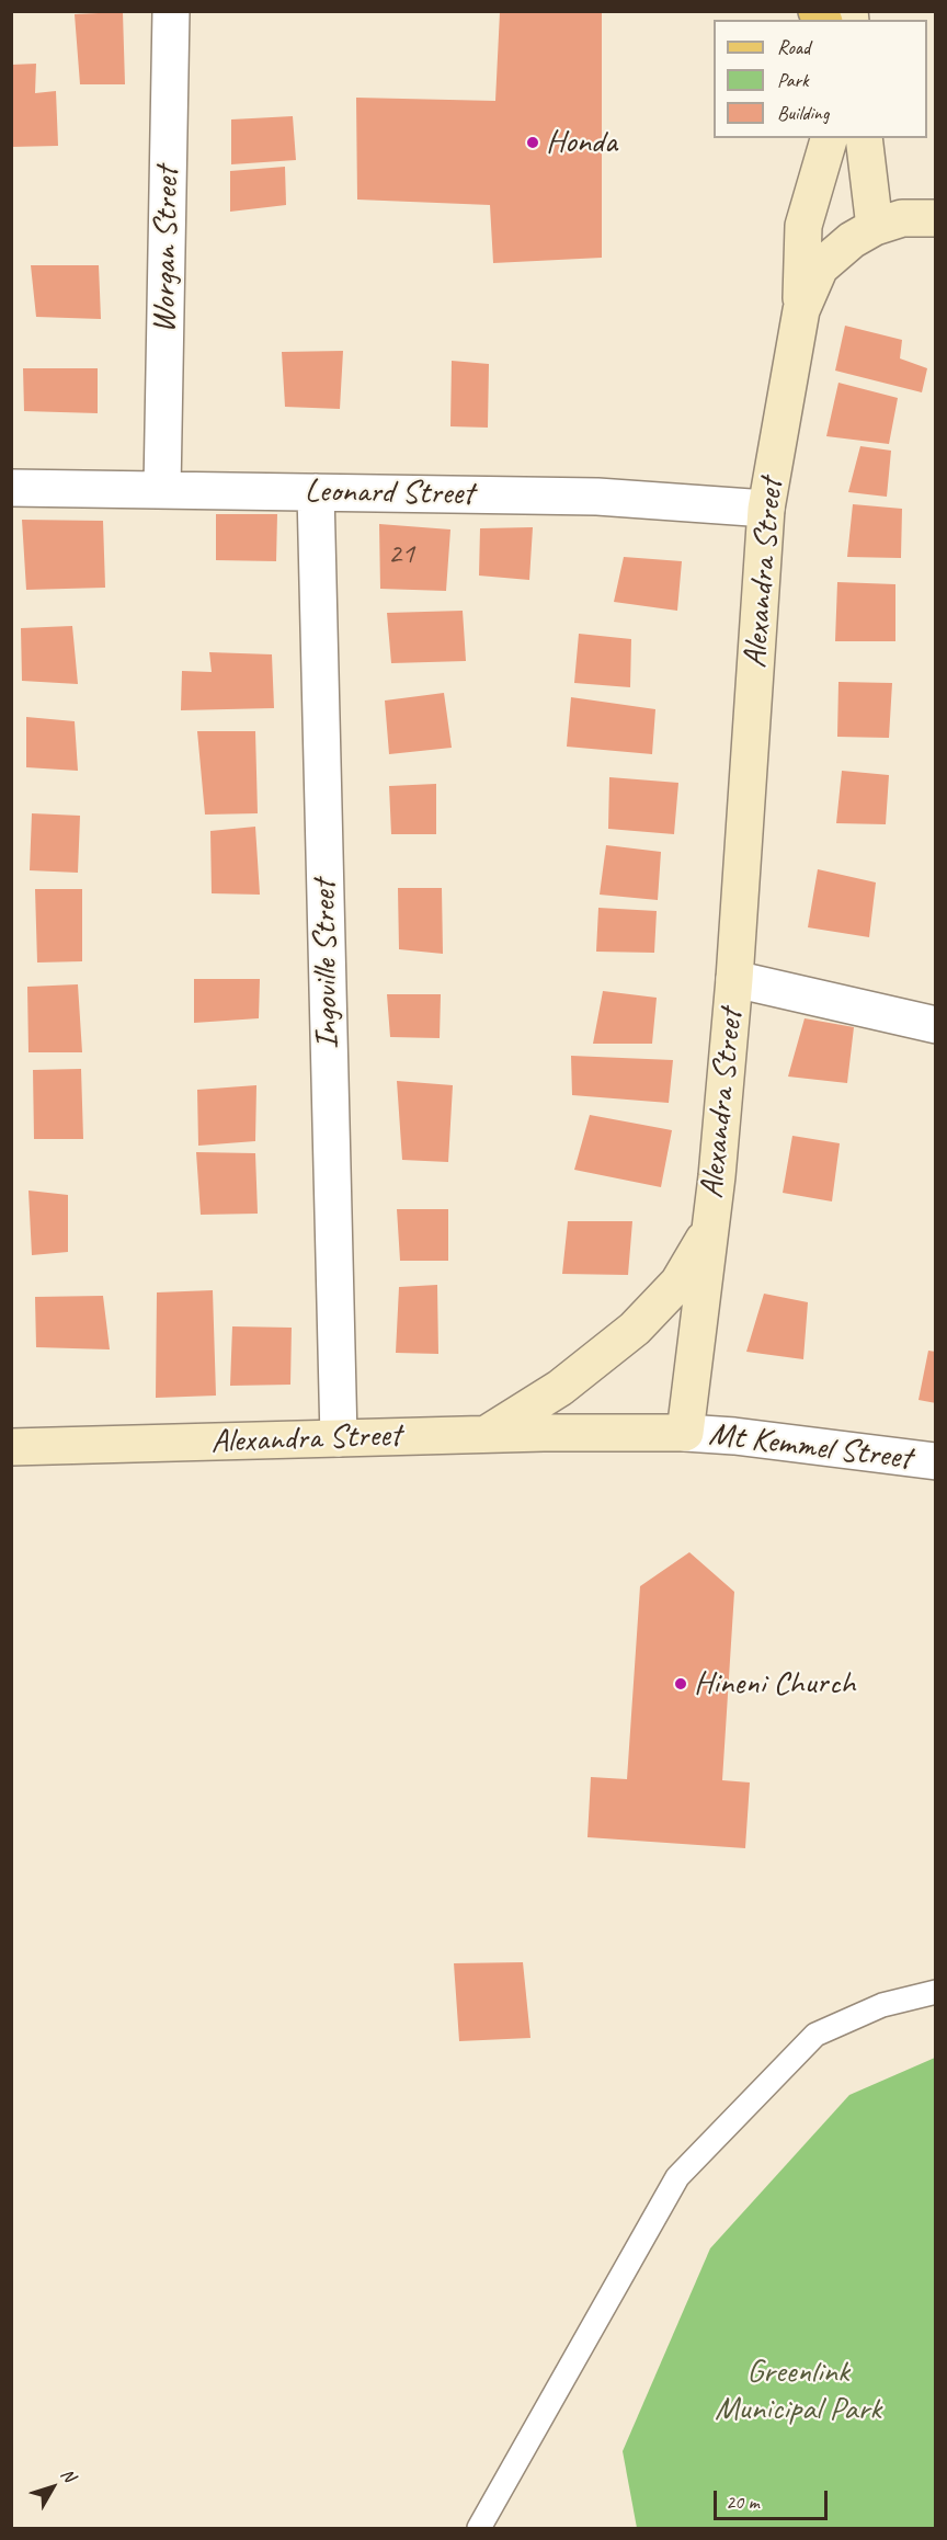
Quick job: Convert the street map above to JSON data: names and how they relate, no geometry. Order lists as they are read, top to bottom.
{
  "streets": {
    "main road": ["Alexandra Street"],
    "street": [
      "Worgan Street",
      "Leonard Street",
      "Ingoville Street",
      "Mt Kemmel Street"
    ]
  },
  "crossings": [
    ["Worgan Street", "Leonard Street"],
    ["Leonard Street", "Alexandra Street"],
    ["Leonard Street", "Ingoville Street"],
    ["Alexandra Street", "Ingoville Street"],
    ["Alexandra Street", "Mt Kemmel Street"]
  ],
  "parks": ["Greenlink Municipal Park"],
  "places": ["Honda", "Hineni Church"],
  "house_numbers": ["21"],
  "legend": ["Road", "Park", "Building"],
  "scale_bar": "20 m",
  "north": "top right"
}
